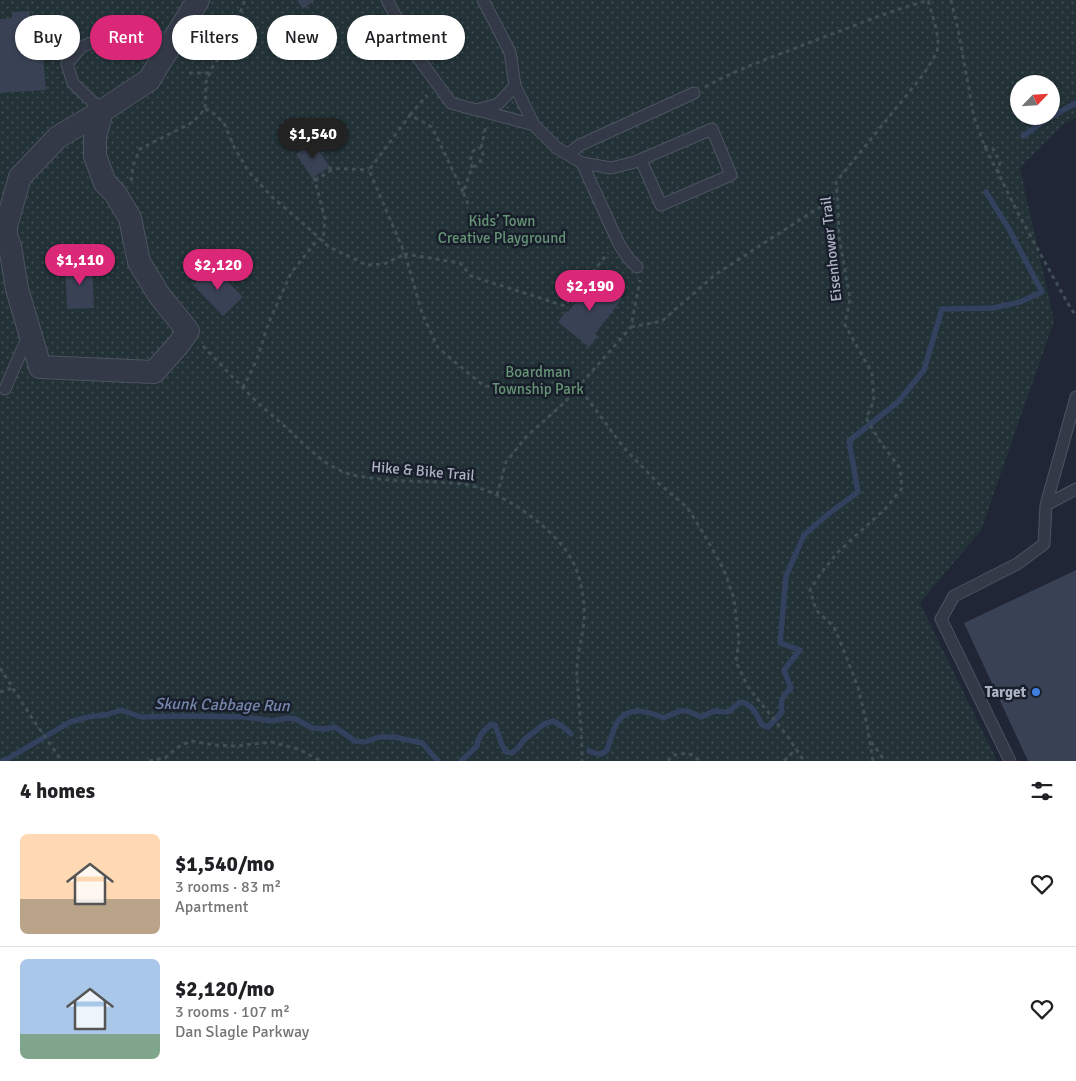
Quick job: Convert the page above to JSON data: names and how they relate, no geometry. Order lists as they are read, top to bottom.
{
  "streets": {
    "path": ["Eisenhower Trail", "Hike & Bike Trail"]
  },
  "water": ["Skunk Cabbage Run"],
  "parks": ["Kids’ Town Creative Playground", "Boardman Township Park"],
  "places": ["Target"],
  "north": "top right",
  "page": {
    "chip": [
      "Buy",
      "Rent",
      "Filters",
      "New",
      "Apartment"
    ],
    "price": [
      "$1,540",
      "$1,110",
      "$2,120",
      "$2,190"
    ],
    "heading": "4 homes",
    "list": [
      {
        "name": "$1,540/mo",
        "note": "3 rooms · 83 m² · Apartment"
      },
      {
        "name": "$2,120/mo",
        "note": "3 rooms · 107 m² · Dan Slagle Parkway"
      }
    ]
  }
}
